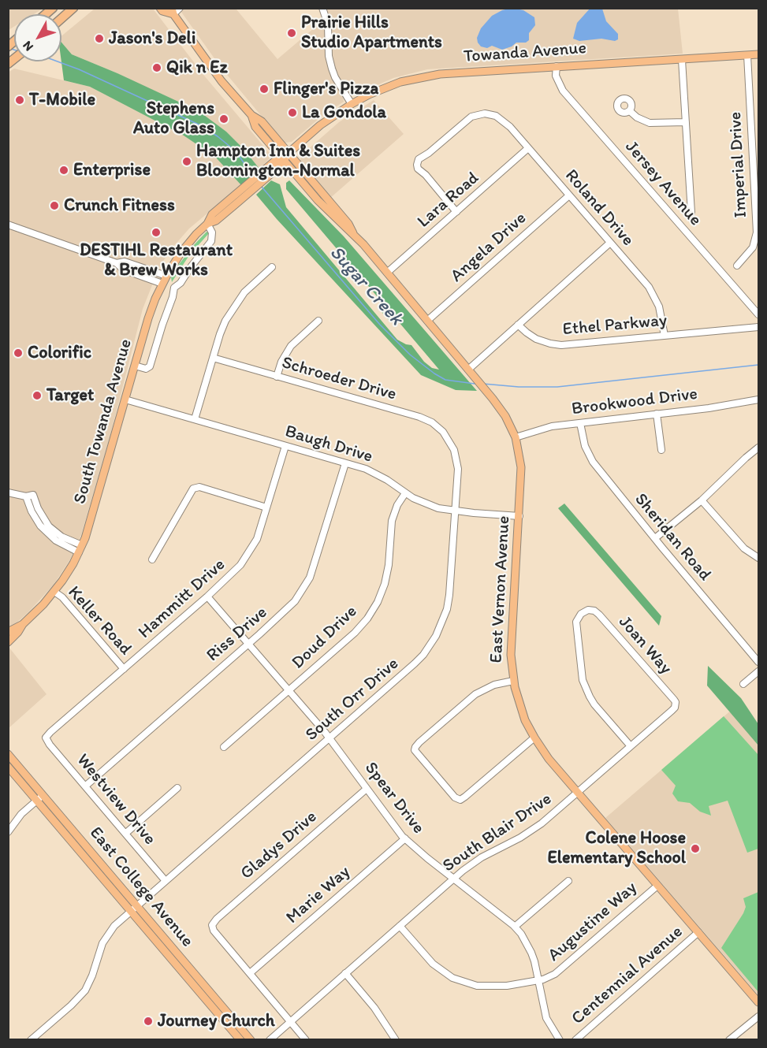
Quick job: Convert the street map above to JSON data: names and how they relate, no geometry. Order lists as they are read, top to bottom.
{
  "streets": {
    "main road": [
      "Towanda Avenue",
      "South Towanda Avenue",
      "East Vernon Avenue",
      "East College Avenue"
    ],
    "street": [
      "Imperial Drive",
      "Jersey Avenue",
      "Lara Road",
      "Roland Drive",
      "Angela Drive",
      "Ethel Parkway",
      "Schroeder Drive",
      "Brookwood Drive",
      "Baugh Drive",
      "Sheridan Road",
      "Hammitt Drive",
      "Keller Road",
      "Riss Drive",
      "Doud Drive",
      "Joan Way",
      "South Orr Drive",
      "Spear Drive",
      "Westview Drive",
      "South Blair Drive",
      "Gladys Drive",
      "Marie Way",
      "Augustine Way",
      "Centennial Avenue"
    ]
  },
  "crossings": [
    ["Towanda Avenue", "Imperial Drive"],
    ["Towanda Avenue", "Jersey Avenue"],
    ["Towanda Avenue", "South Towanda Avenue"],
    ["Towanda Avenue", "East Vernon Avenue"],
    ["Lara Road", "Roland Drive"],
    ["Lara Road", "East Vernon Avenue"],
    ["Roland Drive", "Angela Drive"],
    ["Roland Drive", "Ethel Parkway"],
    ["Angela Drive", "East Vernon Avenue"],
    ["Schroeder Drive", "South Orr Drive"],
    ["Brookwood Drive", "Sheridan Road"],
    ["Brookwood Drive", "East Vernon Avenue"],
    ["South Towanda Avenue", "Baugh Drive"],
    ["South Towanda Avenue", "East Vernon Avenue"],
    ["South Towanda Avenue", "Keller Road"],
    ["Baugh Drive", "East Vernon Avenue"],
    ["Baugh Drive", "Hammitt Drive"],
    ["Baugh Drive", "Riss Drive"],
    ["Baugh Drive", "Doud Drive"],
    ["Baugh Drive", "South Orr Drive"],
    ["East Vernon Avenue", "South Blair Drive"],
    ["East Vernon Avenue", "Augustine Way"],
    ["East Vernon Avenue", "Centennial Avenue"],
    ["Hammitt Drive", "Keller Road"],
    ["Hammitt Drive", "Spear Drive"],
    ["Hammitt Drive", "Westview Drive"],
    ["Riss Drive", "Spear Drive"],
    ["Riss Drive", "Westview Drive"],
    ["Doud Drive", "Spear Drive"],
    ["Joan Way", "South Blair Drive"],
    ["South Orr Drive", "Spear Drive"],
    ["South Orr Drive", "Westview Drive"],
    ["South Orr Drive", "East College Avenue"],
    ["Spear Drive", "South Blair Drive"],
    ["Spear Drive", "Gladys Drive"],
    ["Spear Drive", "Marie Way"],
    ["Spear Drive", "Augustine Way"],
    ["South Blair Drive", "Augustine Way"],
    ["Gladys Drive", "Marie Way"]
  ],
  "water": ["Sugar Creek"],
  "places": [
    "Prairie Hills Studio Apartments",
    "Jason's Deli",
    "Qik n Ez",
    "Flinger's Pizza",
    "T-Mobile",
    "La Gondola",
    "Stephens Auto Glass",
    "Hampton Inn & Suites Bloomington-Normal",
    "Enterprise",
    "Crunch Fitness",
    "DESTIHL Restaurant & Brew Works",
    "Colorific",
    "Target",
    "Colene Hoose Elementary School",
    "Journey Church"
  ],
  "north": "bottom left"
}
